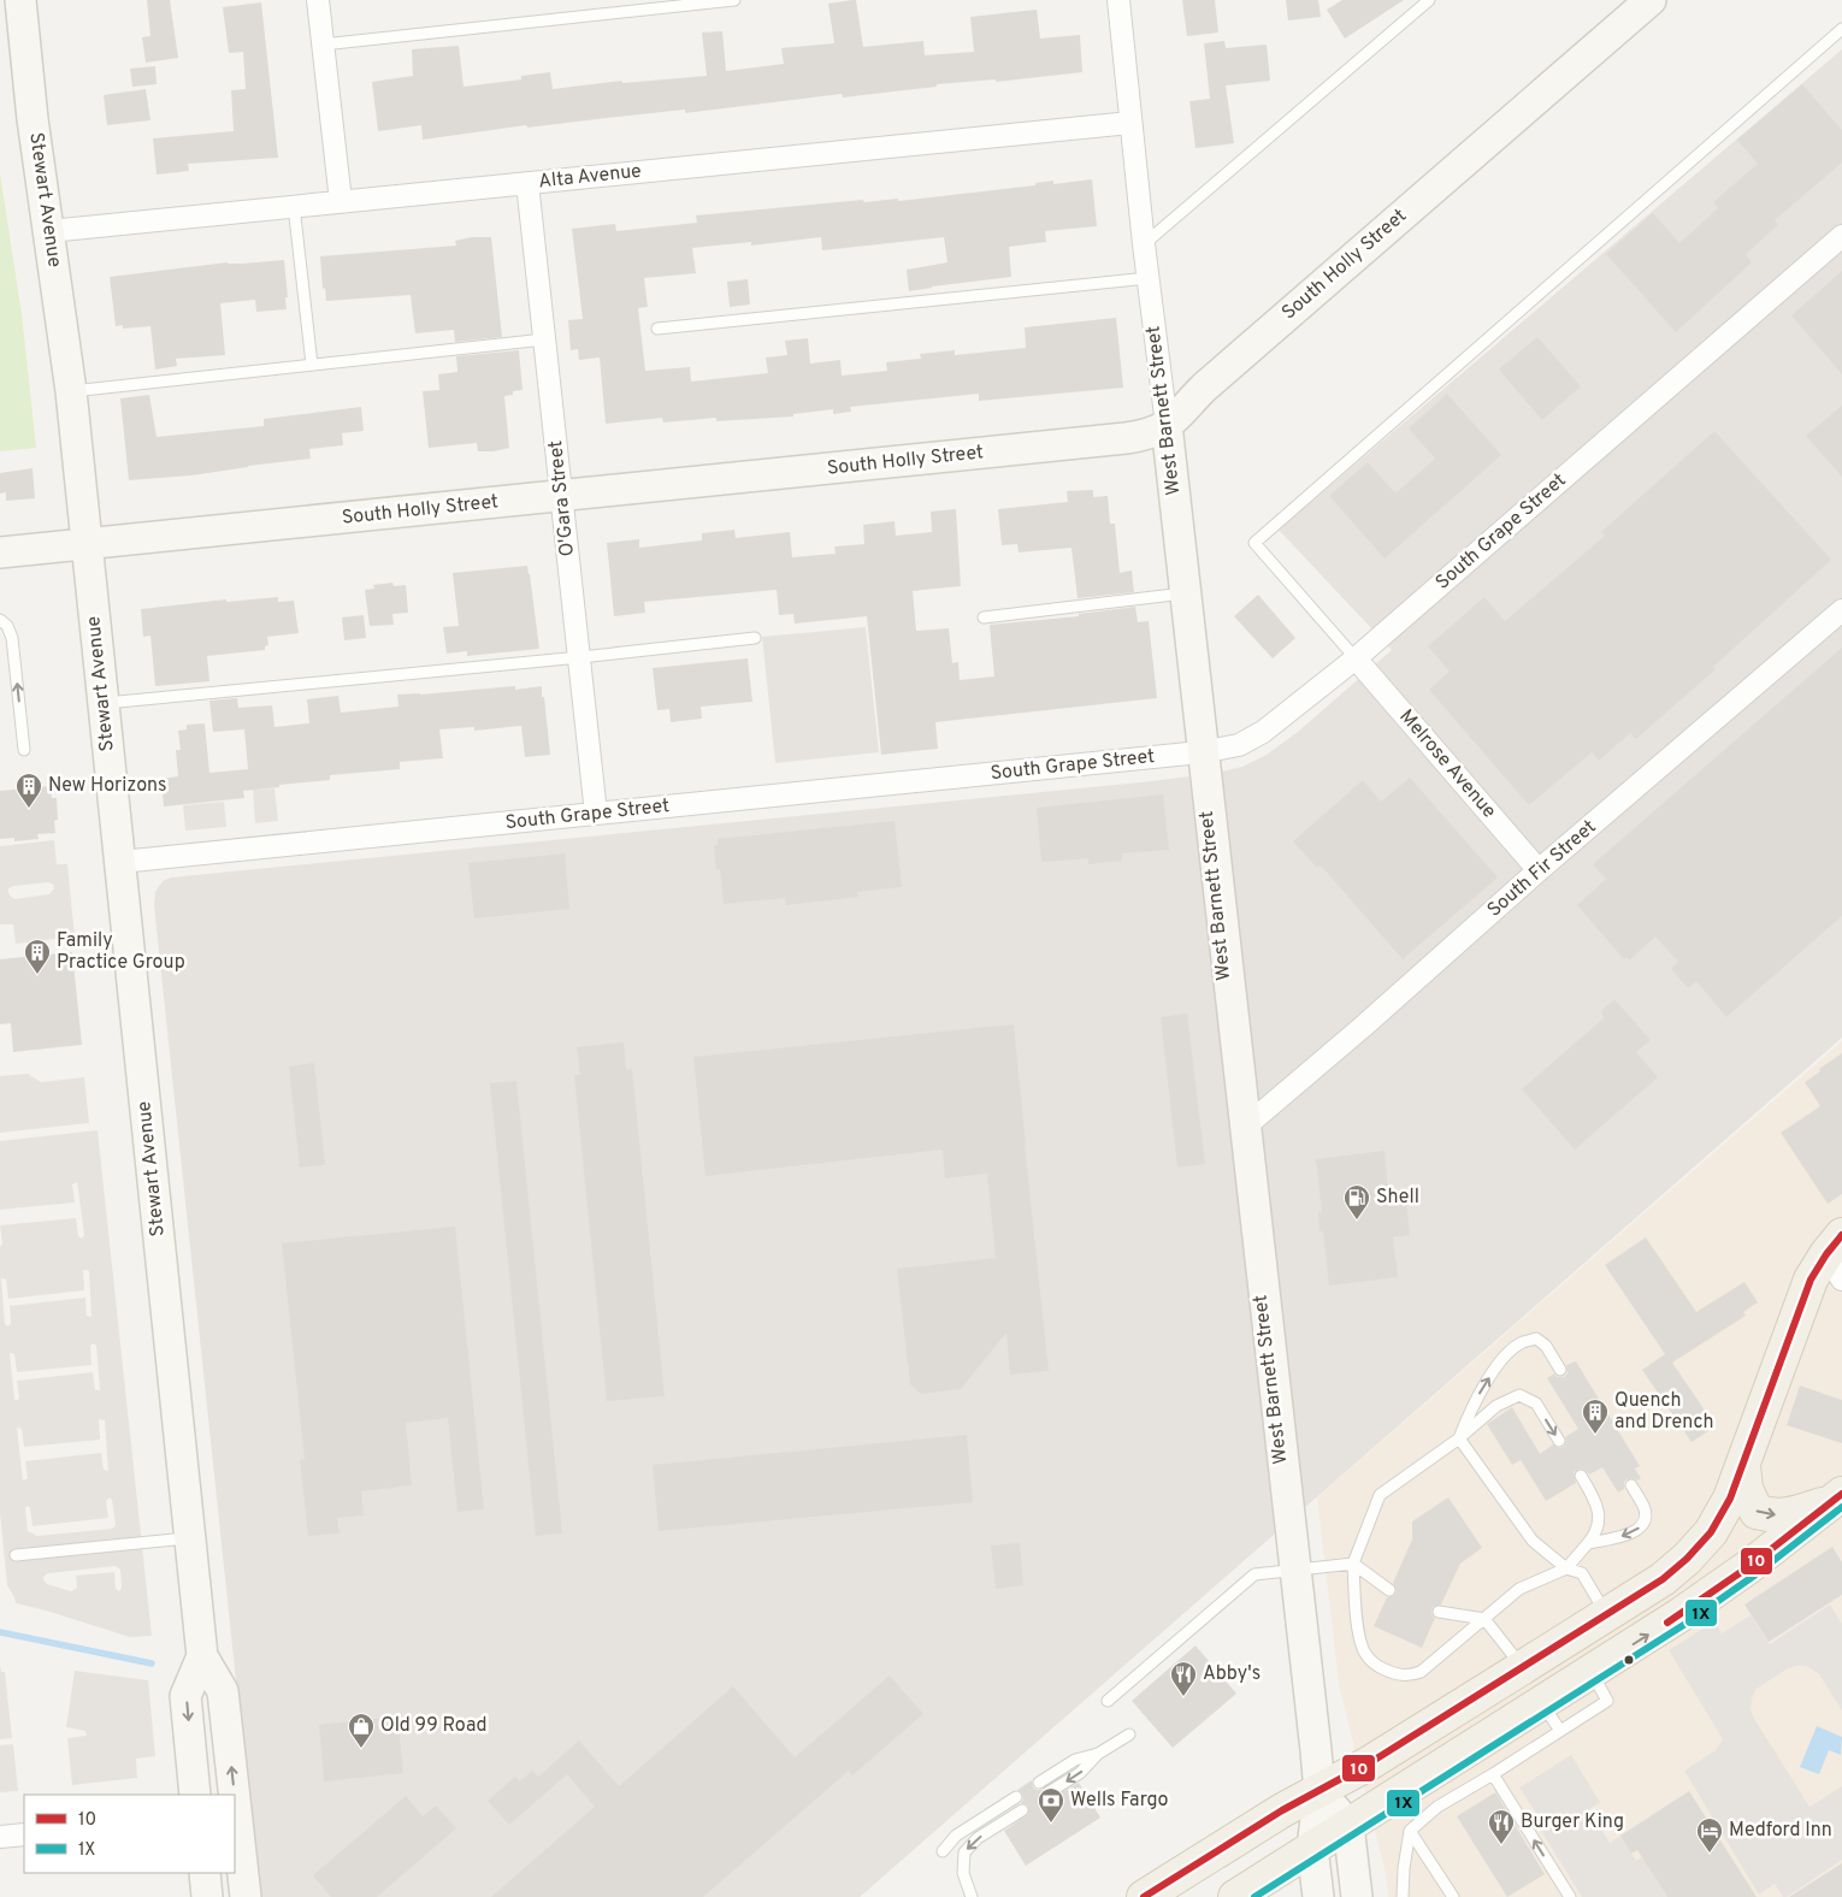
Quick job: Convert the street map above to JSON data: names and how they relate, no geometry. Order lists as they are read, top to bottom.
{
  "streets": {
    "street": [
      "Alta Avenue",
      "Stewart Avenue",
      "South Holly Street",
      "West Barnett Street",
      "O'Gara Street",
      "South Grape Street",
      "Melrose Avenue",
      "South Fir Street"
    ]
  },
  "crossings": [
    ["Alta Avenue", "Stewart Avenue"],
    ["Alta Avenue", "West Barnett Street"],
    ["Alta Avenue", "O'Gara Street"],
    ["Stewart Avenue", "South Holly Street"],
    ["Stewart Avenue", "South Grape Street"],
    ["South Holly Street", "West Barnett Street"],
    ["South Holly Street", "O'Gara Street"],
    ["West Barnett Street", "South Grape Street"],
    ["West Barnett Street", "South Fir Street"],
    ["O'Gara Street", "South Grape Street"],
    ["South Grape Street", "Melrose Avenue"],
    ["Melrose Avenue", "South Fir Street"]
  ],
  "places": {
    "building": ["New Horizons", "Family Practice Group", "Quench and Drench"],
    "fuel station": ["Shell"],
    "restaurant": ["Abby's", "Burger King"],
    "shop": ["Old 99 Road"],
    "bank": ["Wells Fargo"],
    "hotel": ["Medford Inn"]
  },
  "lines": ["transit line 10", "transit line 1X"],
  "legend": ["10", "1X"]
}
